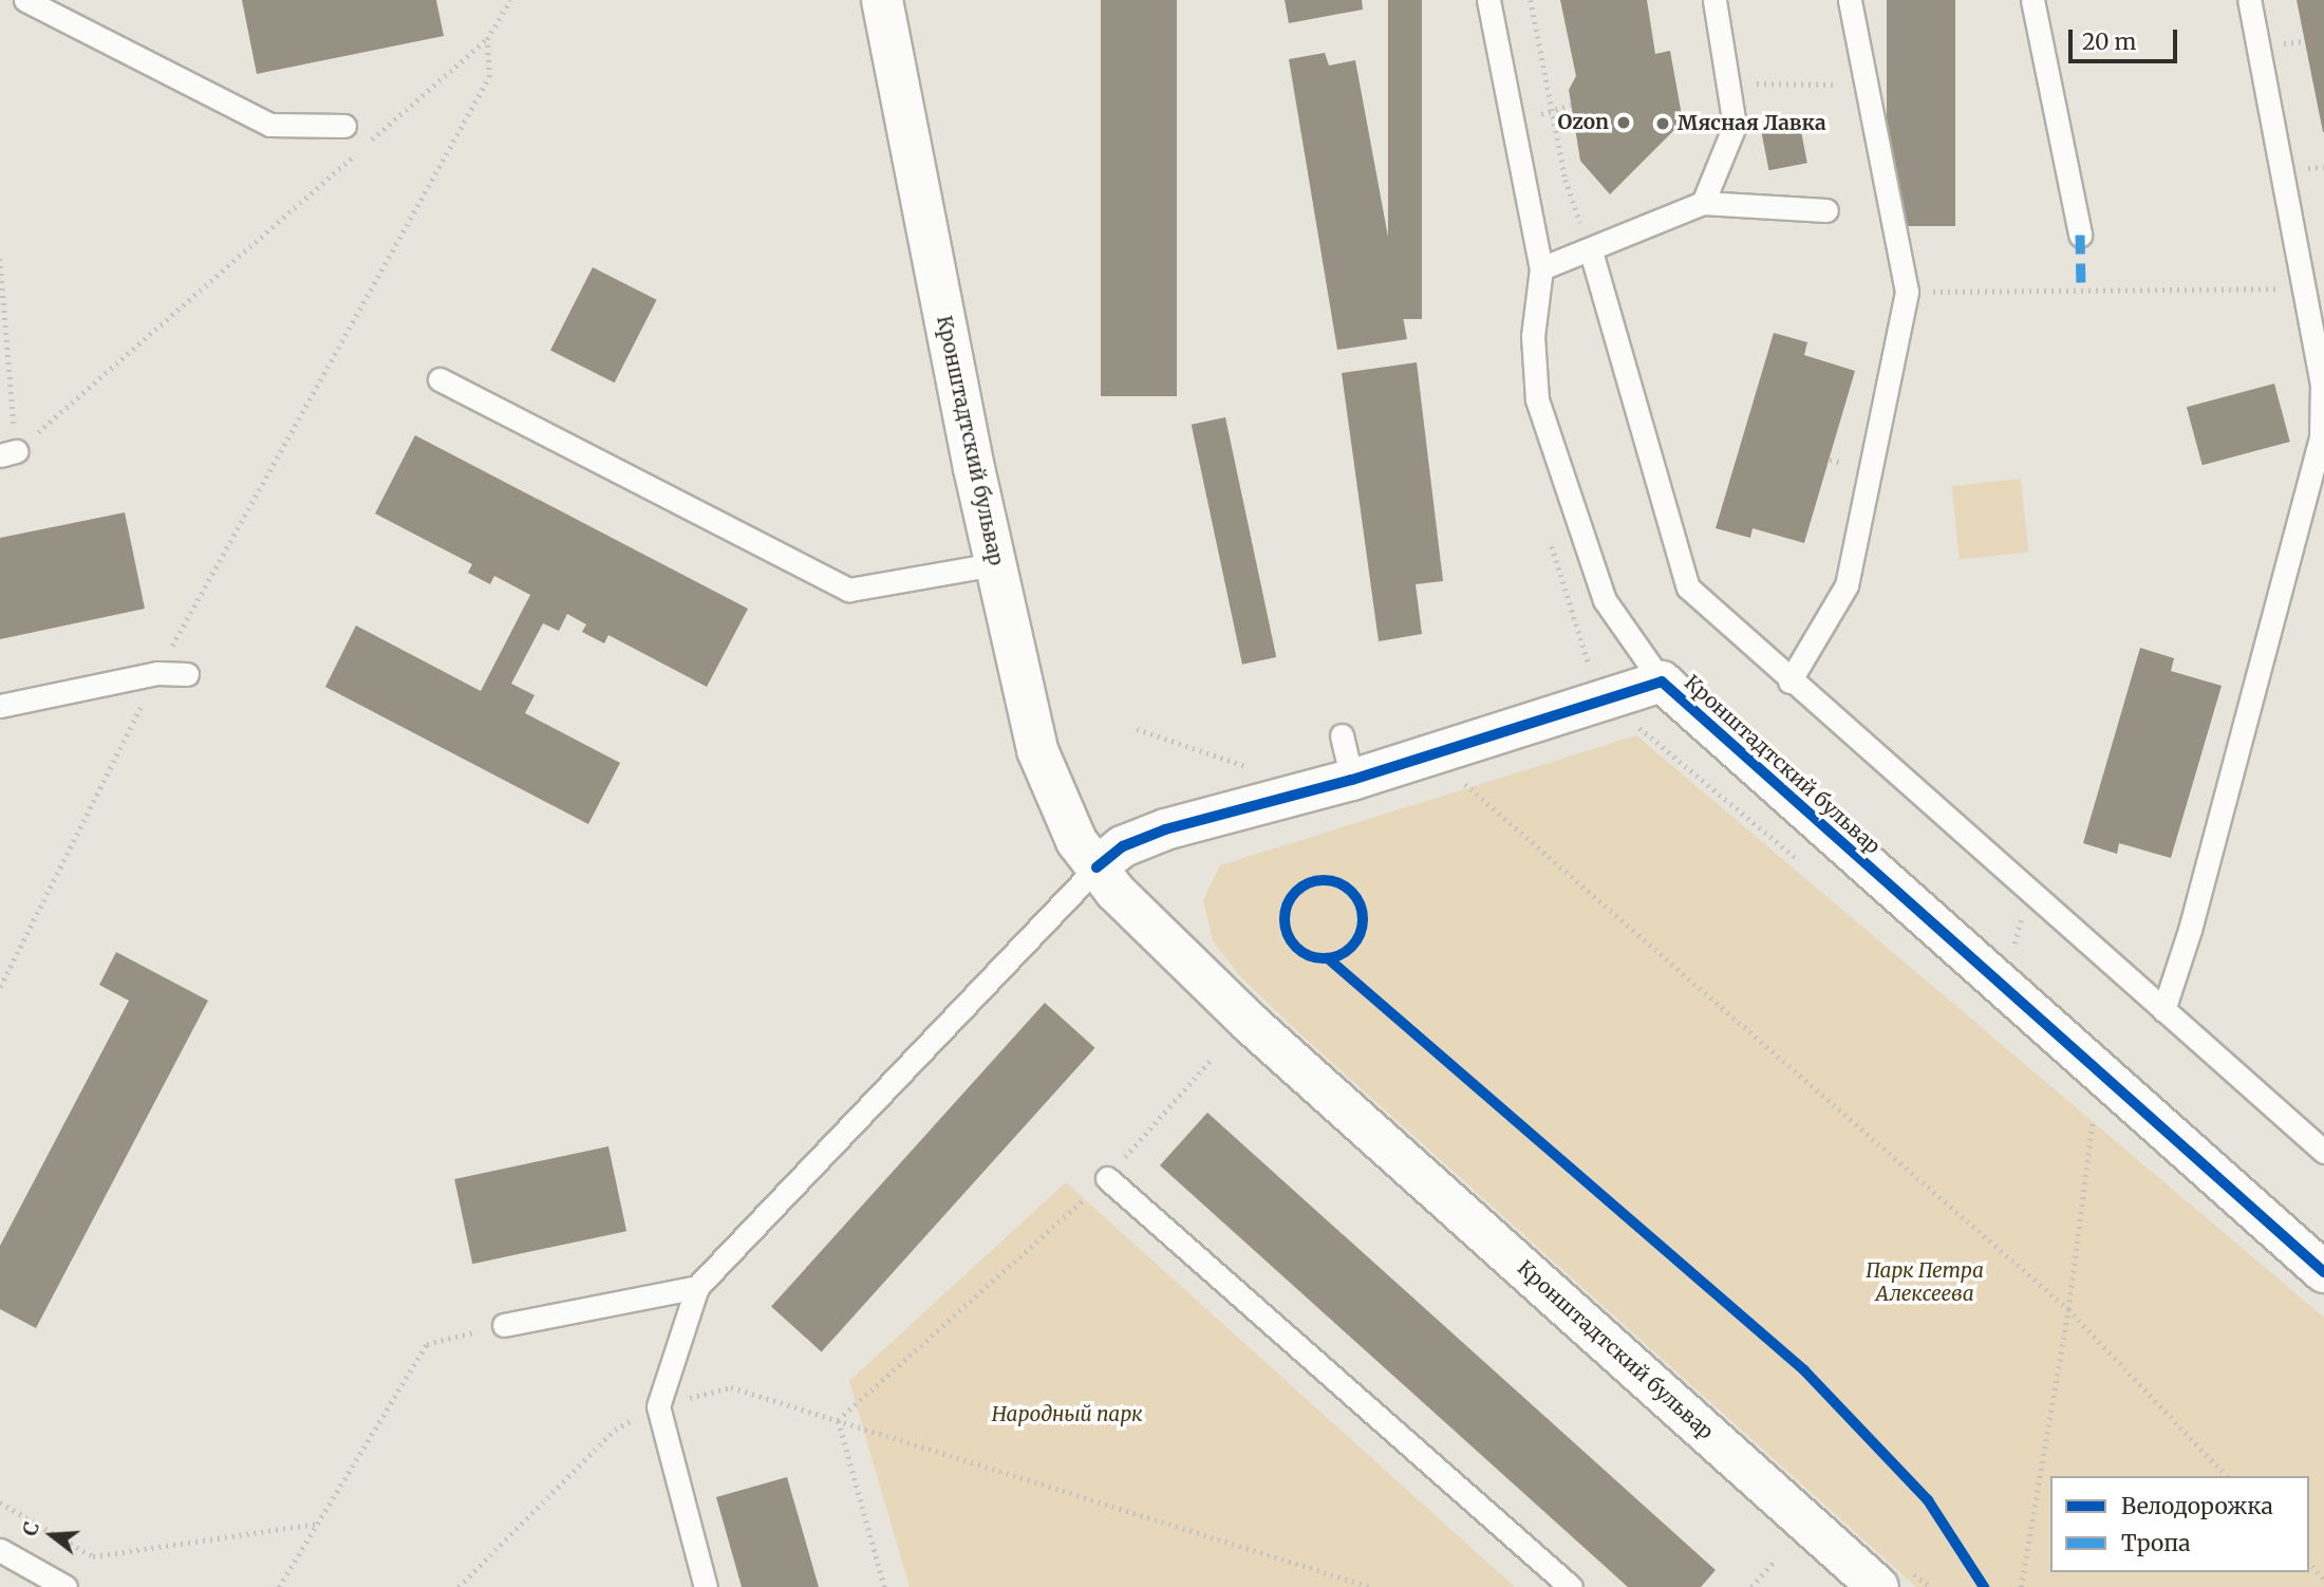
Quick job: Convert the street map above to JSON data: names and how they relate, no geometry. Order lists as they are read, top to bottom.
{
  "streets": {
    "main road": ["Кронштадтский бульвар"]
  },
  "parks": ["Парк Петра Алексеева", "Народный парк"],
  "places": ["Ozon", "Мясная Лавка"],
  "legend": ["Велодорожка", "Тропа"],
  "scale_bar": "20 m",
  "north": "left"
}
